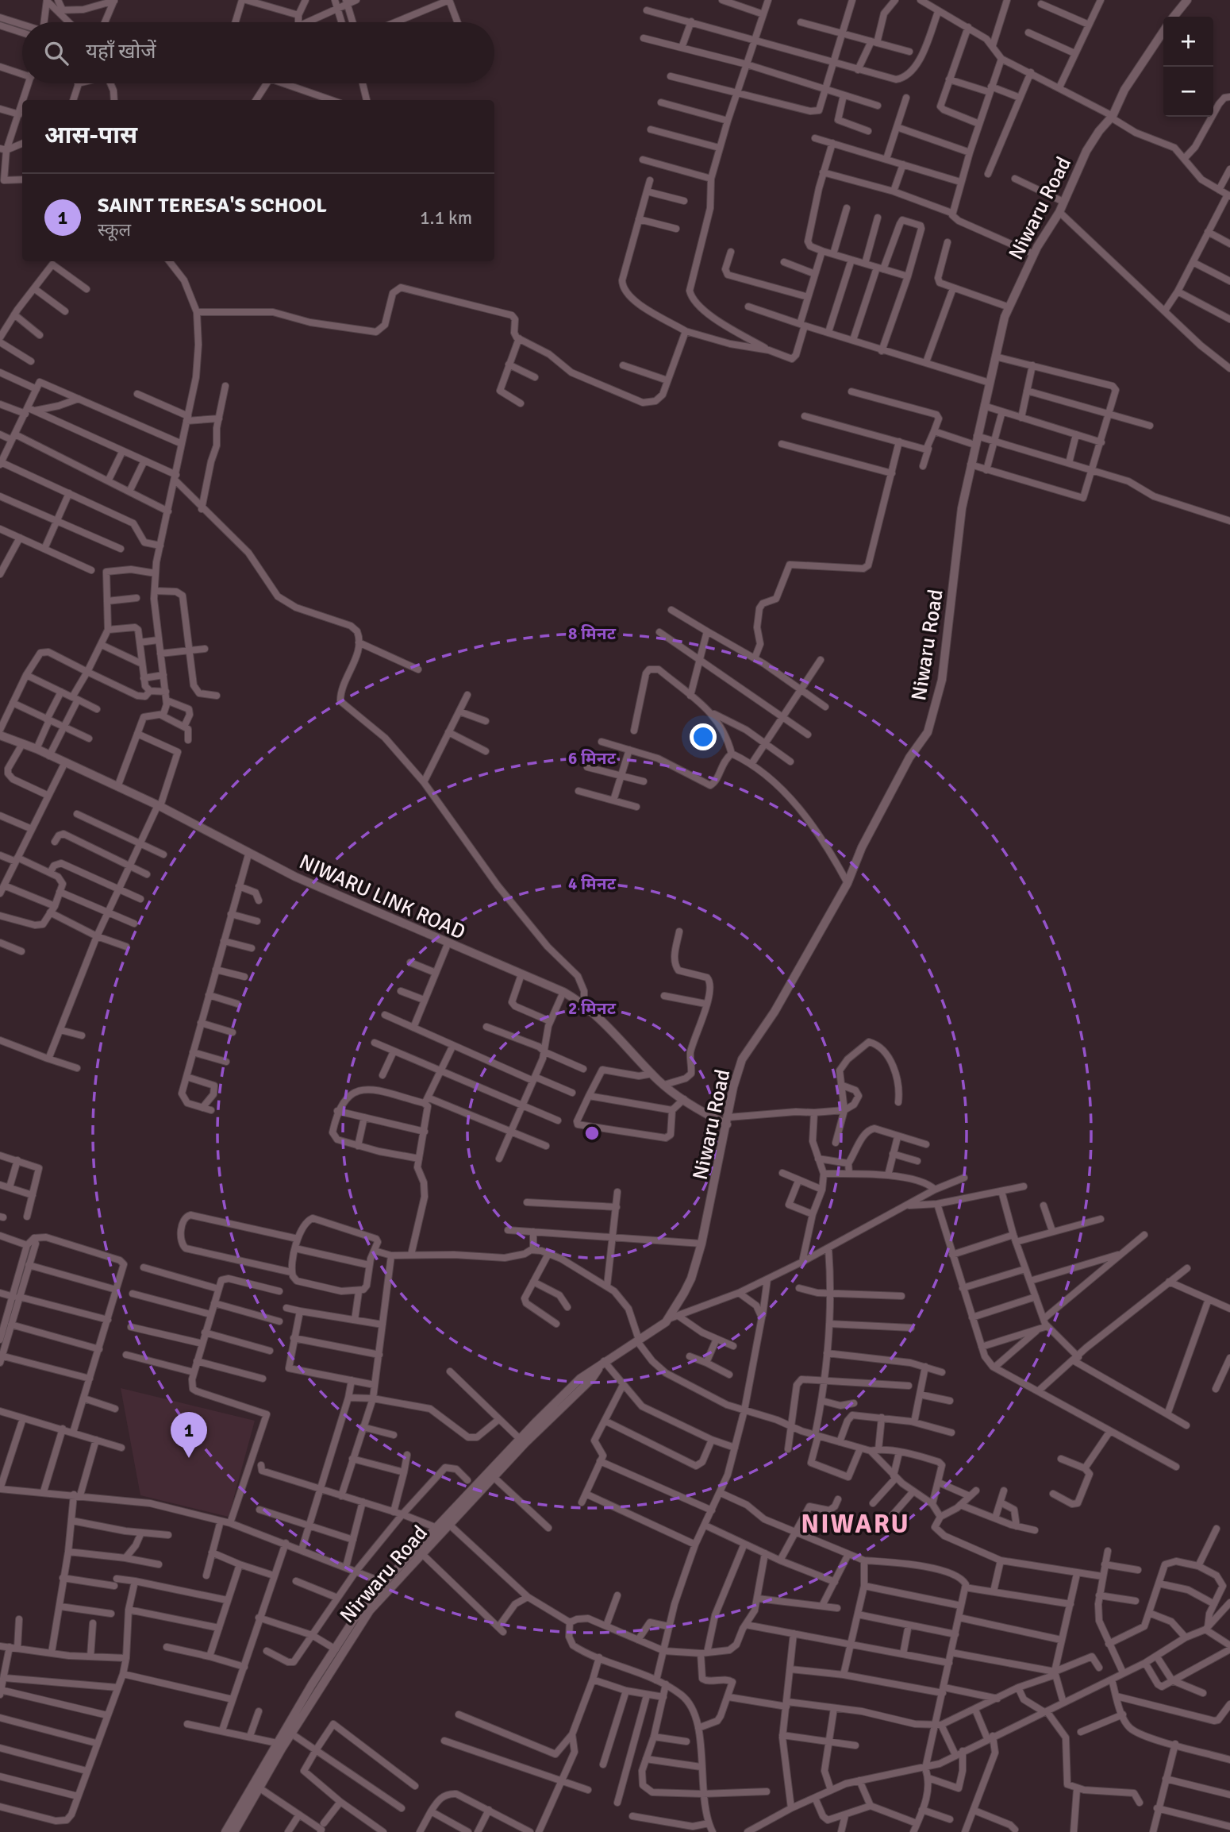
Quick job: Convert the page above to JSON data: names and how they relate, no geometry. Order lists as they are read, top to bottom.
{
  "streets": {
    "street": ["Niwaru Road", "NIWARU LINK ROAD", "Nirwaru Road"]
  },
  "crossings": [
    ["Niwaru Road", "NIWARU LINK ROAD"]
  ],
  "districts": ["NIWARU"],
  "page": {
    "map_buttons": ["+", "−"],
    "search": "यहाँ खोजें",
    "heading": "आस-पास",
    "list": [
      {
        "mark": "1",
        "name": "SAINT TERESA'S SCHOOL",
        "note": "स्कूल",
        "value": "1.1 km"
      }
    ],
    "pins": "1"
  },
  "rings": [
    "8 मिनट",
    "6 मिनट",
    "4 मिनट",
    "2 मिनट"
  ]
}
